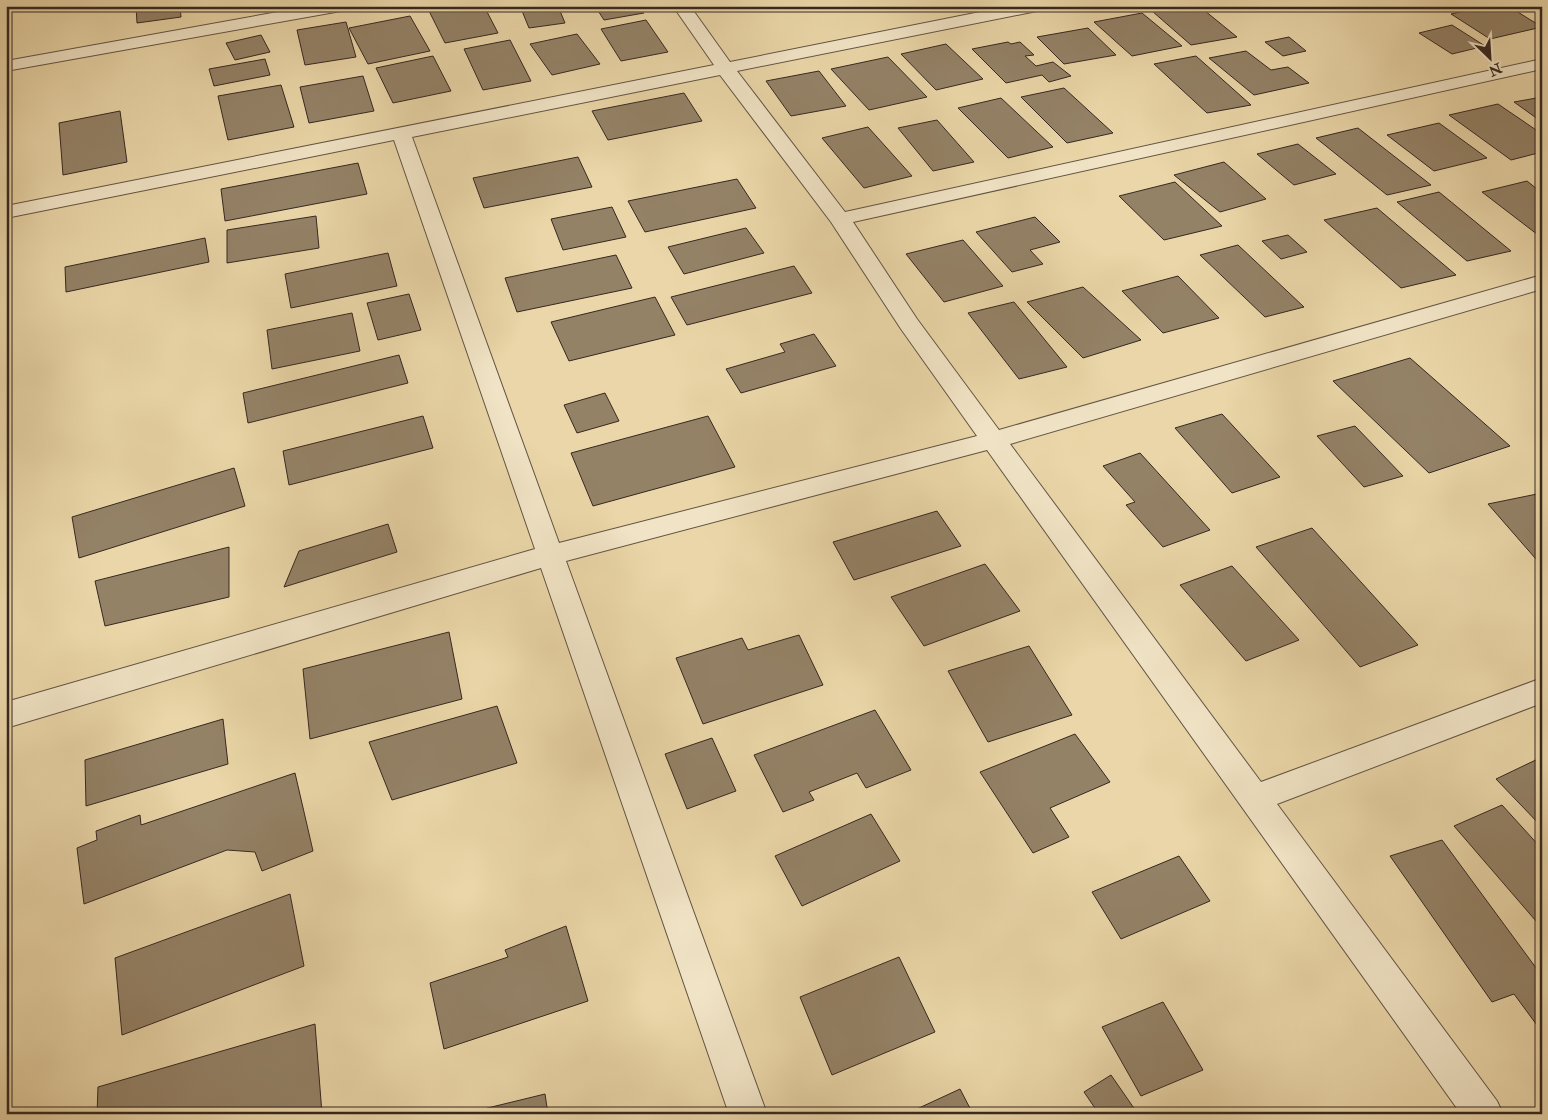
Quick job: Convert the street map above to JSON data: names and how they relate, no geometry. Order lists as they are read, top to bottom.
{
  "north": "bottom right"
}
